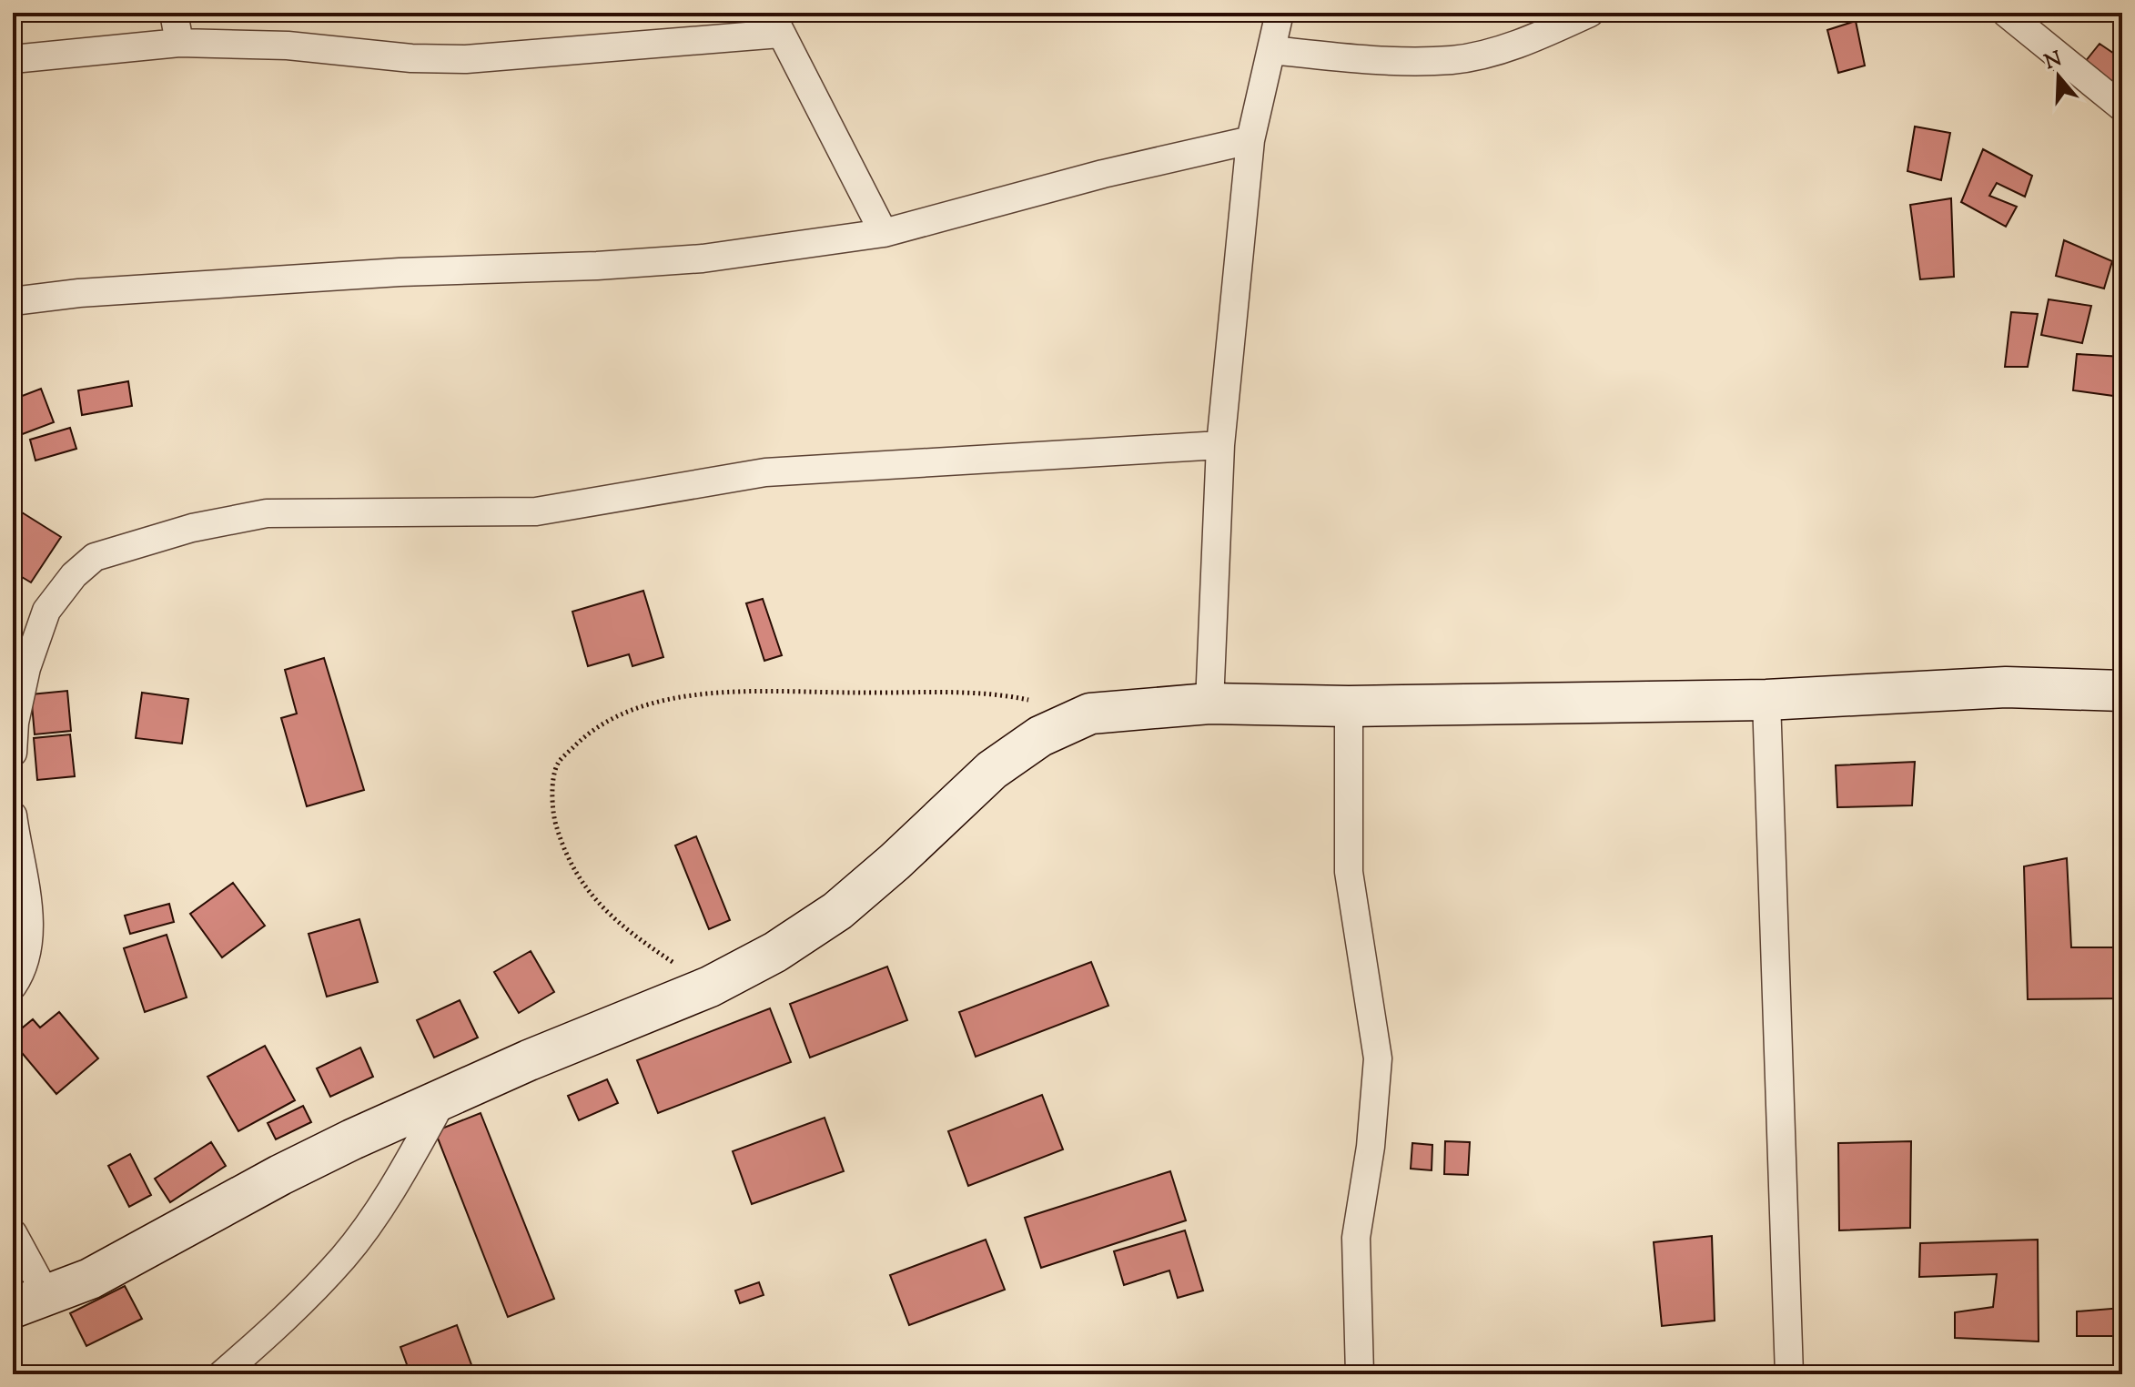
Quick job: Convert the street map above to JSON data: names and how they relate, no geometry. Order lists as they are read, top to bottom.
{
  "north": "top"
}
